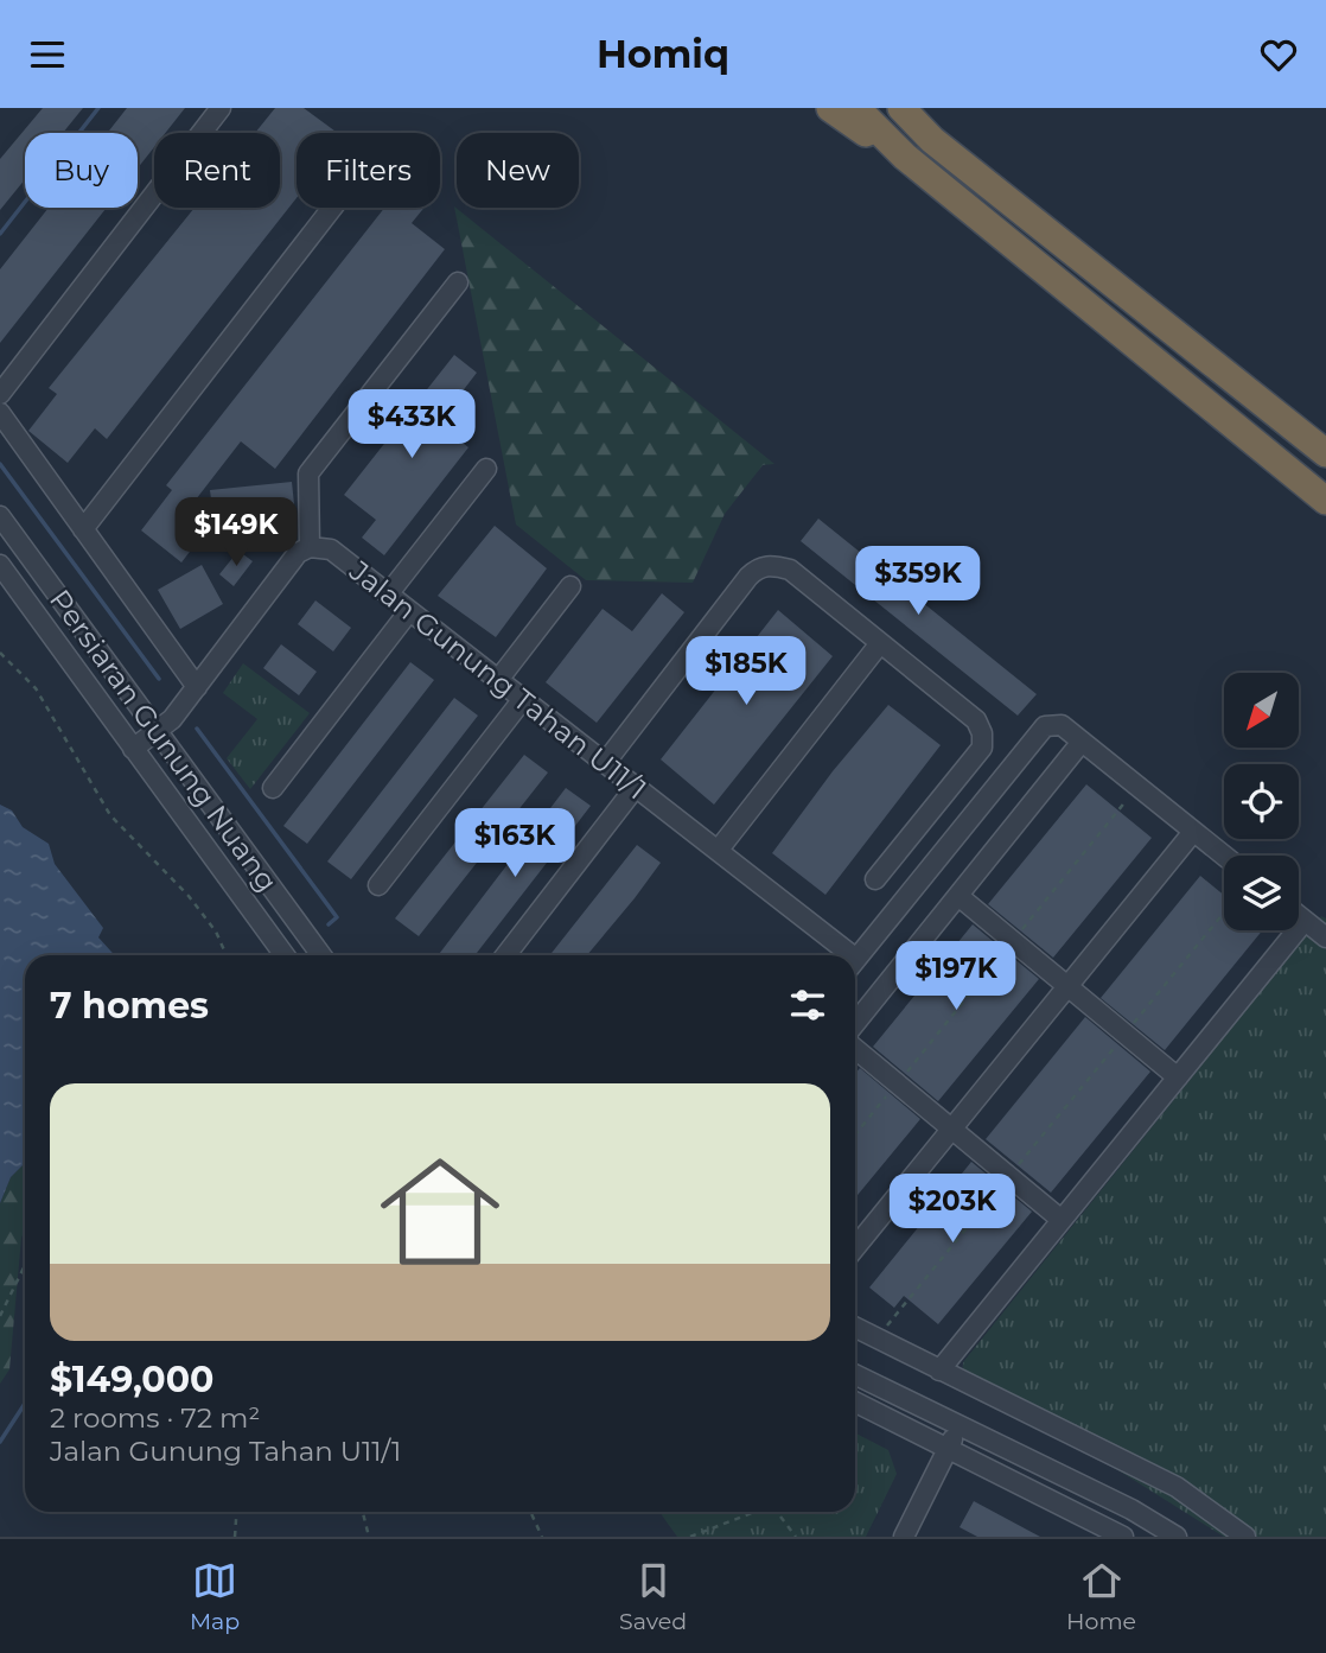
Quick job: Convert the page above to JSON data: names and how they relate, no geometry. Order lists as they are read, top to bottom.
{
  "streets": {
    "street": ["Jalan Gunung Tahan U11/1", "Persiaran Gunung Nuang"]
  },
  "north": "bottom left",
  "page": {
    "header": "Homiq",
    "chip": [
      "Buy",
      "Rent",
      "Filters",
      "New"
    ],
    "price": [
      "$433K",
      "$149K",
      "$359K",
      "$185K",
      "$163K",
      "$197K",
      "$203K"
    ],
    "heading": "7 homes",
    "list": [
      {
        "name": "$149,000",
        "note": "2 rooms · 72 m² · Jalan Gunung Tahan U11/1"
      }
    ],
    "tabs": ["Map", "Saved", "Home"]
  }
}
